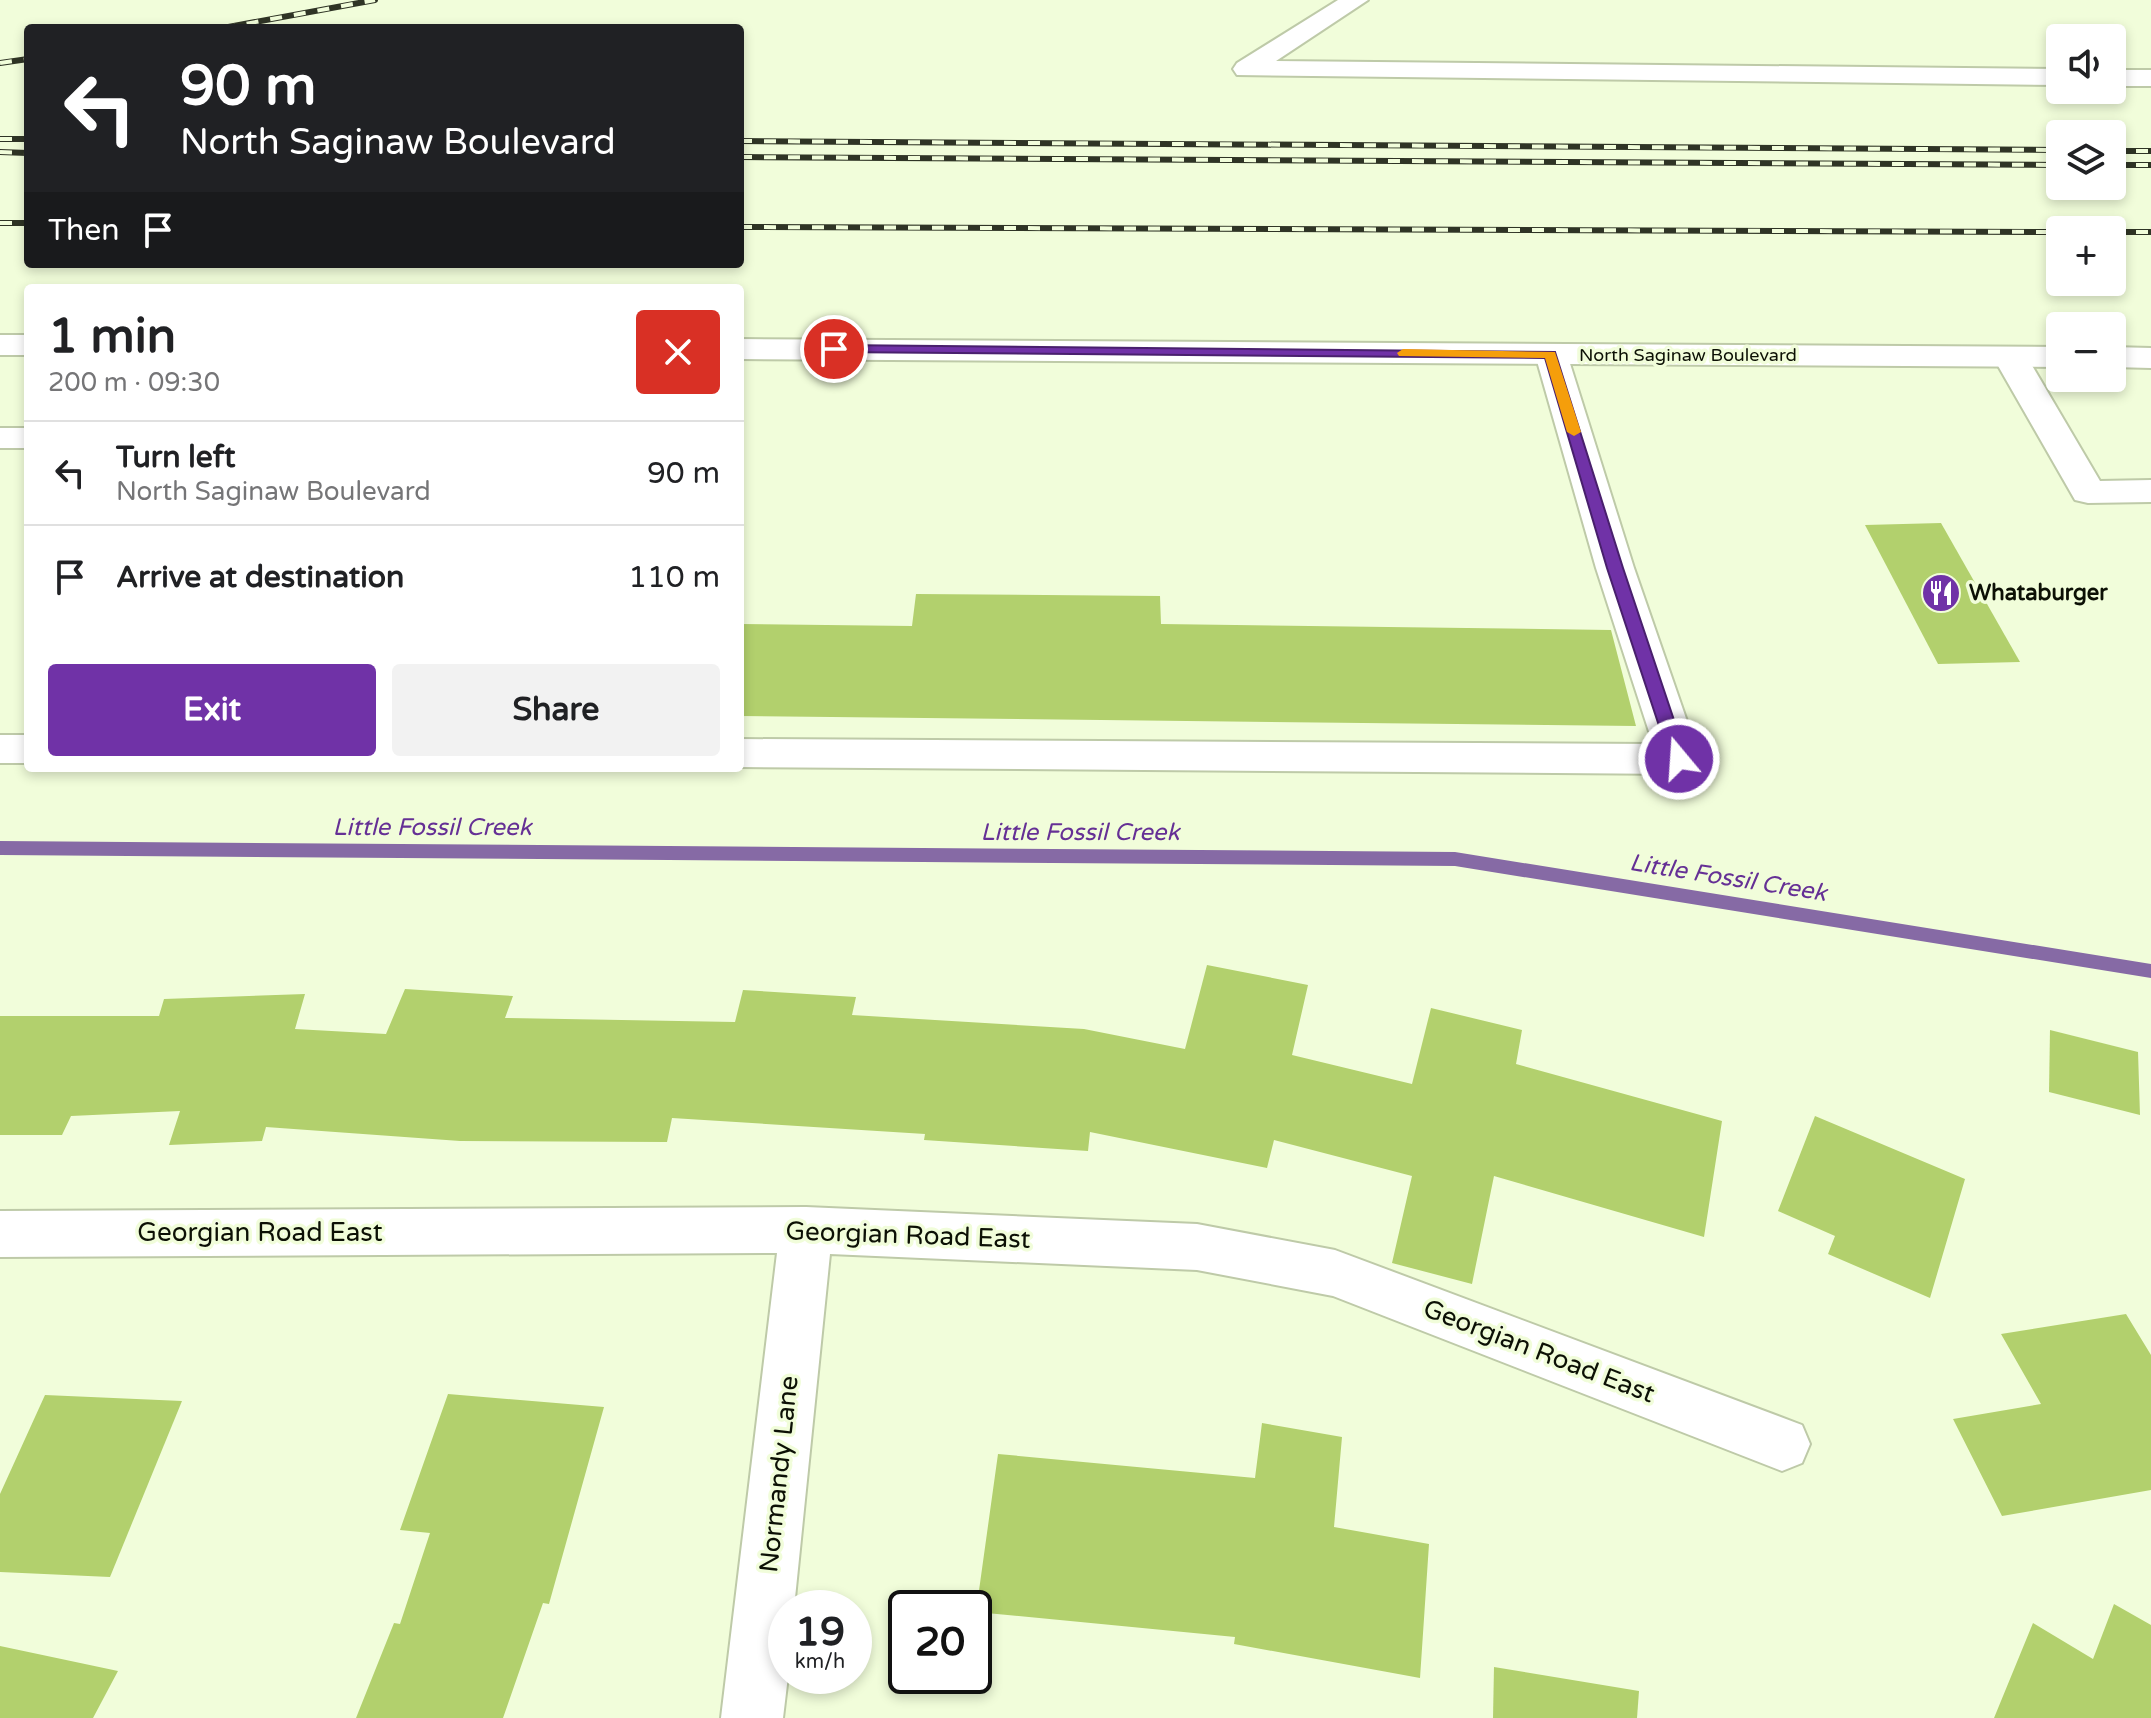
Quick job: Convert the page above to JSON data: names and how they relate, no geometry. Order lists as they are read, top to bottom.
{
  "streets": {
    "street": ["North Saginaw Boulevard", "Georgian Road East", "Normandy Lane"]
  },
  "crossings": [
    ["Georgian Road East", "Normandy Lane"]
  ],
  "water": ["Little Fossil Creek"],
  "places": {
    "restaurant": ["Whataburger"]
  },
  "page": {
    "map_buttons": ["+", "−"],
    "turn": ["90 m", "North Saginaw Boulevard"],
    "then": "Then",
    "heading": ["1 min", "200 m · 09:30"],
    "list": [
      {
        "name": "Turn left",
        "note": "North Saginaw Boulevard",
        "value": "90 m"
      },
      {
        "name": "Arrive at destination",
        "value": "110 m"
      }
    ],
    "buttons": ["Exit", "Share"],
    "speed": "19 km/h",
    "limit": "20"
  }
}
